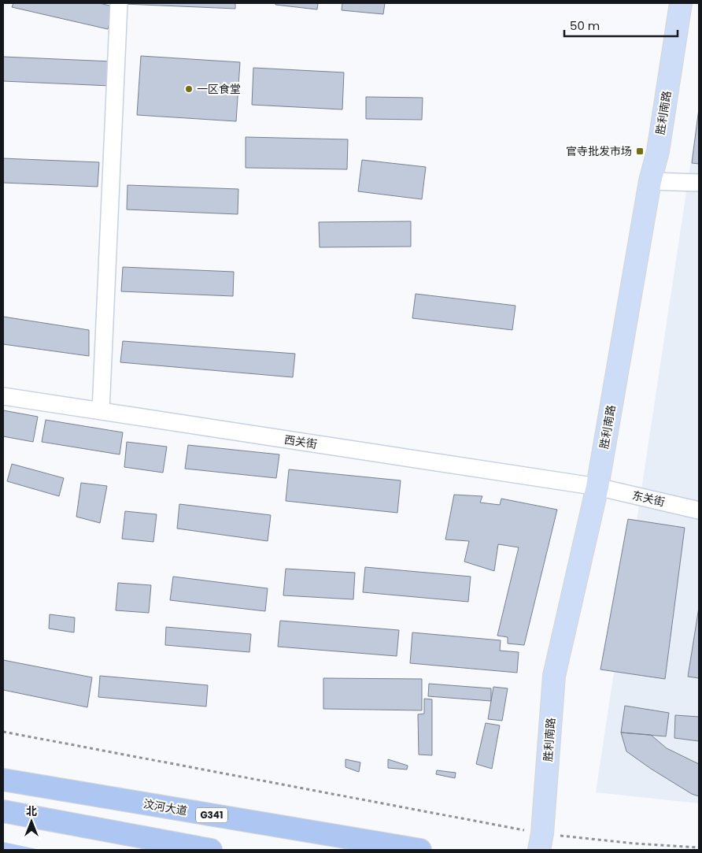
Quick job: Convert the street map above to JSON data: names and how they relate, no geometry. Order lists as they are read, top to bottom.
{
  "streets": {
    "highway": ["汶河大道", "G341"],
    "main road": ["胜利南路"],
    "street": ["西关街", "东关街"]
  },
  "crossings": [
    ["胜利南路", "西关街"],
    ["胜利南路", "东关街"],
    ["西关街", "东关街"]
  ],
  "places": {
    "other": ["一区食堂"],
    "transit": ["官寺批发市场"]
  },
  "scale_bar": "50 m",
  "north": "top"
}
